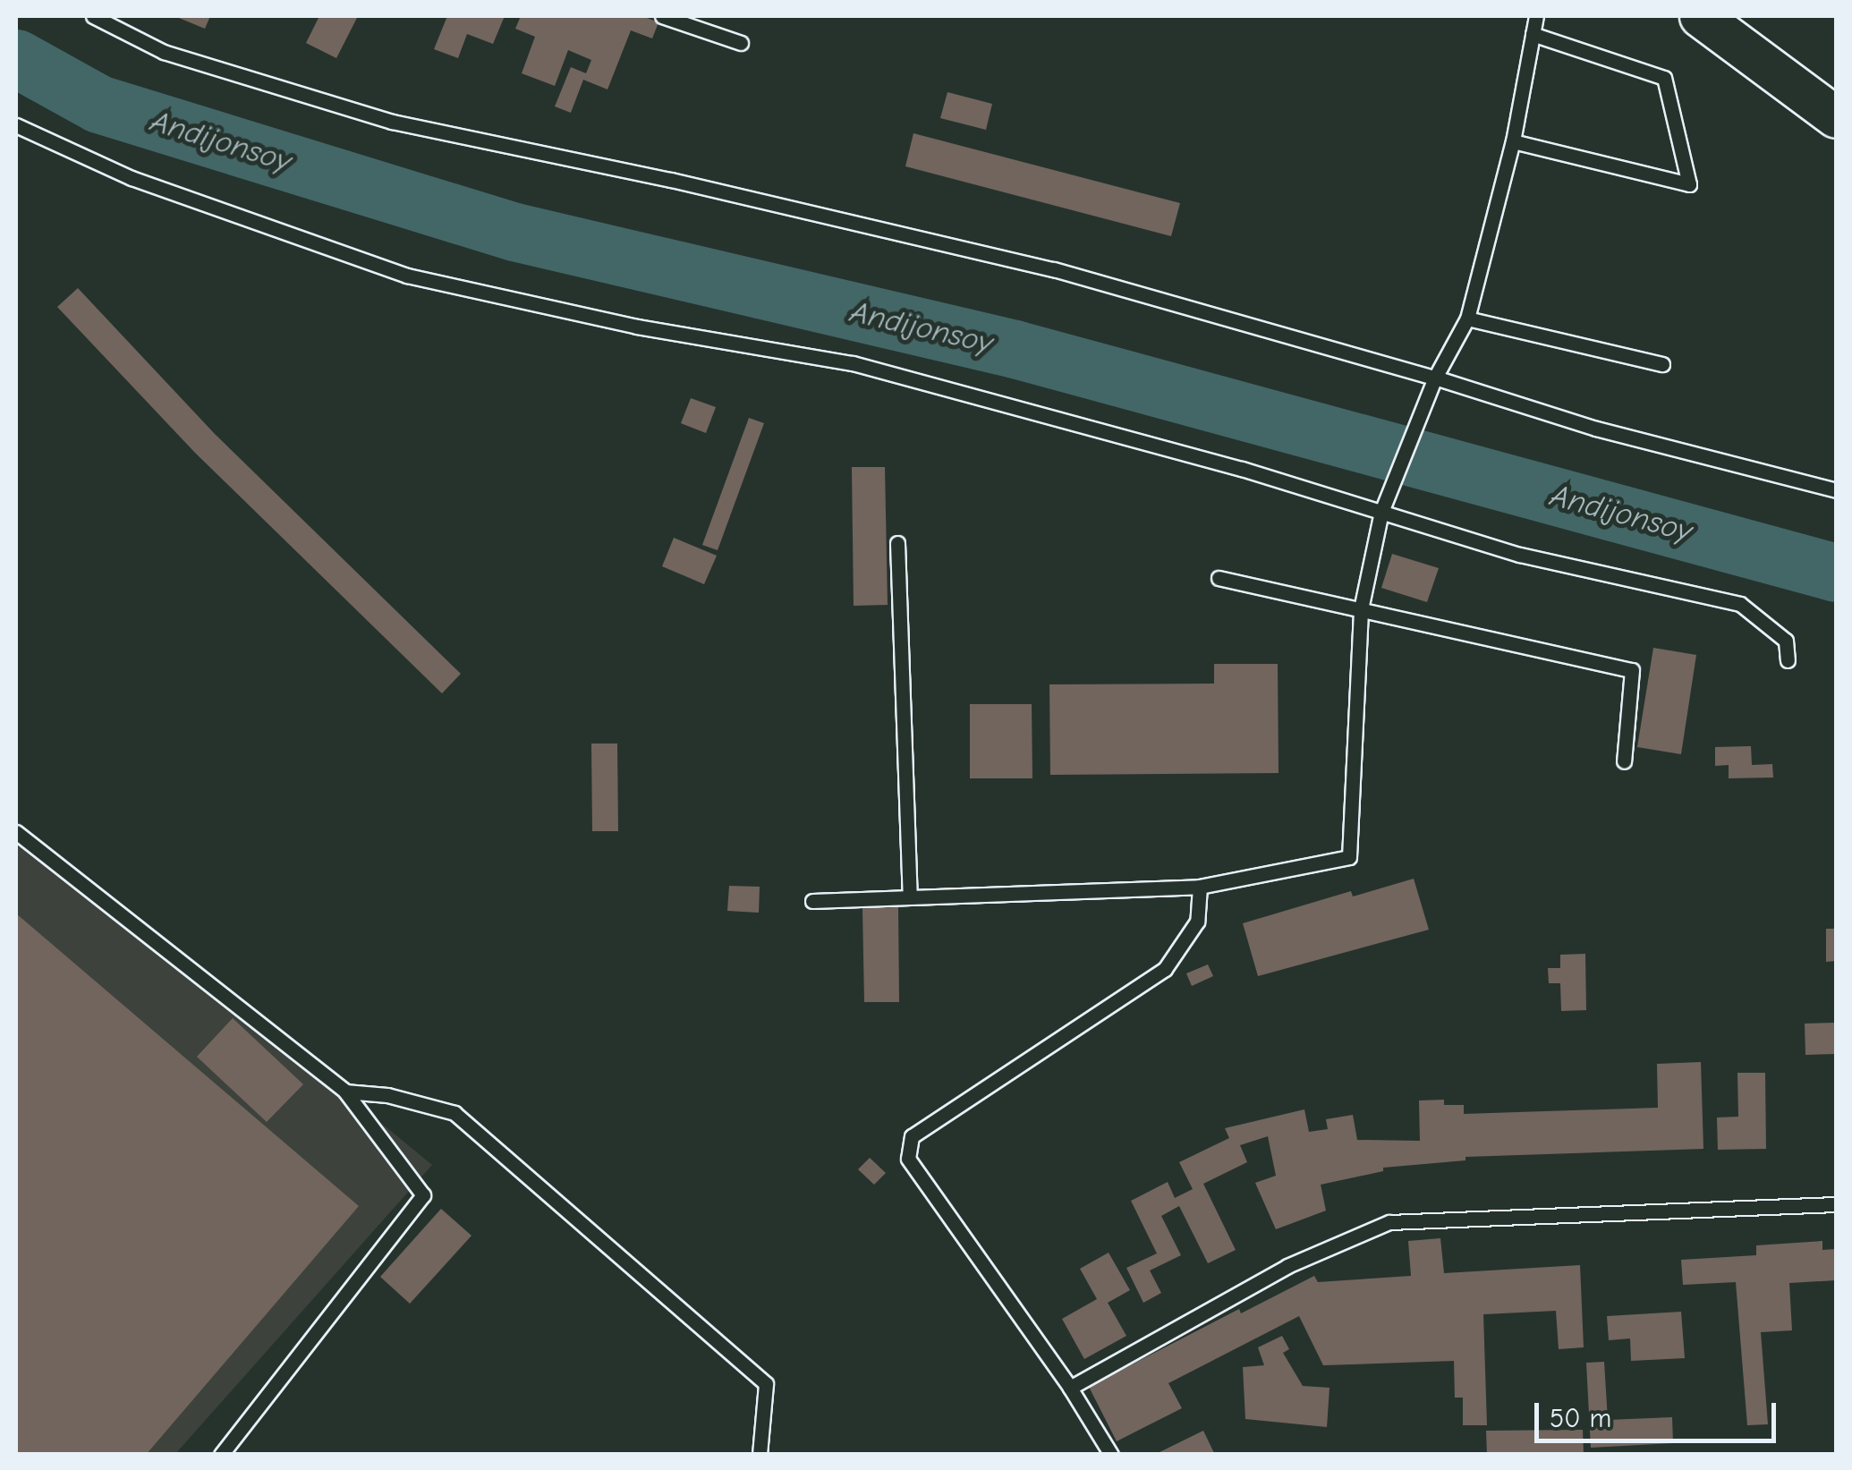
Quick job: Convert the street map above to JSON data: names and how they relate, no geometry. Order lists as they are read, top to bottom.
{
  "water": ["Andijonsoy"],
  "scale_bar": "50 m"
}
